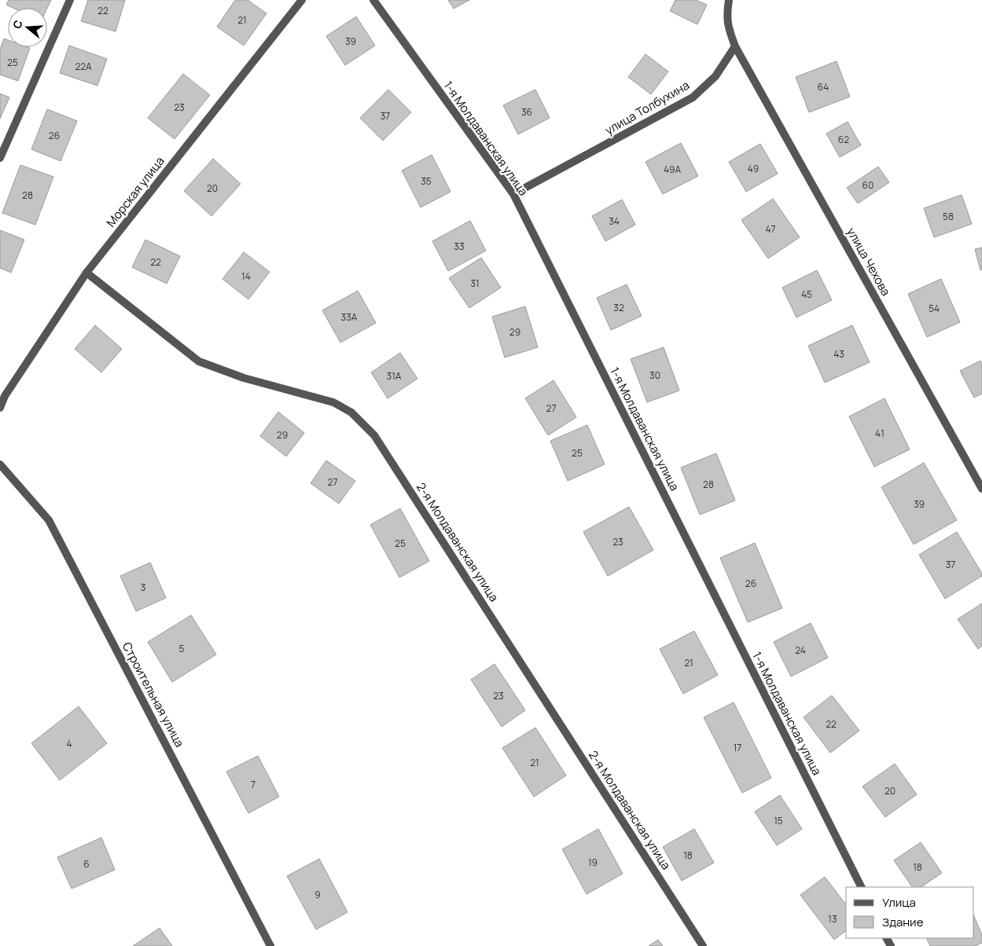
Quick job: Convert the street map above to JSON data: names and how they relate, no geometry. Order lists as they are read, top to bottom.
{
  "streets": {
    "street": [
      "улица Толбухина",
      "1-я Молдаванская улица",
      "Морская улица",
      "улица Чехова",
      "2-я Молдаванская улица",
      "Строительная улица"
    ]
  },
  "crossings": [
    ["улица Толбухина", "1-я Молдаванская улица"],
    ["улица Толбухина", "улица Чехова"],
    ["Морская улица", "2-я Молдаванская улица"]
  ],
  "house_numbers": [
    "22",
    "21",
    "39",
    "25",
    "22А",
    "64",
    "23",
    "36",
    "37",
    "26",
    "62",
    "49",
    "49А",
    "35",
    "60",
    "20",
    "28",
    "58",
    "34",
    "47",
    "33",
    "22",
    "14",
    "31",
    "45",
    "32",
    "54",
    "33А",
    "29",
    "43",
    "30",
    "31А",
    "27",
    "41",
    "29",
    "25",
    "27",
    "28",
    "39",
    "23",
    "25",
    "37",
    "26",
    "3",
    "5",
    "24",
    "21",
    "23",
    "22",
    "4",
    "17",
    "21",
    "7",
    "20",
    "15",
    "18",
    "19",
    "6",
    "18",
    "9",
    "13"
  ],
  "legend": ["Улица", "Здание"],
  "north": "left"
}
